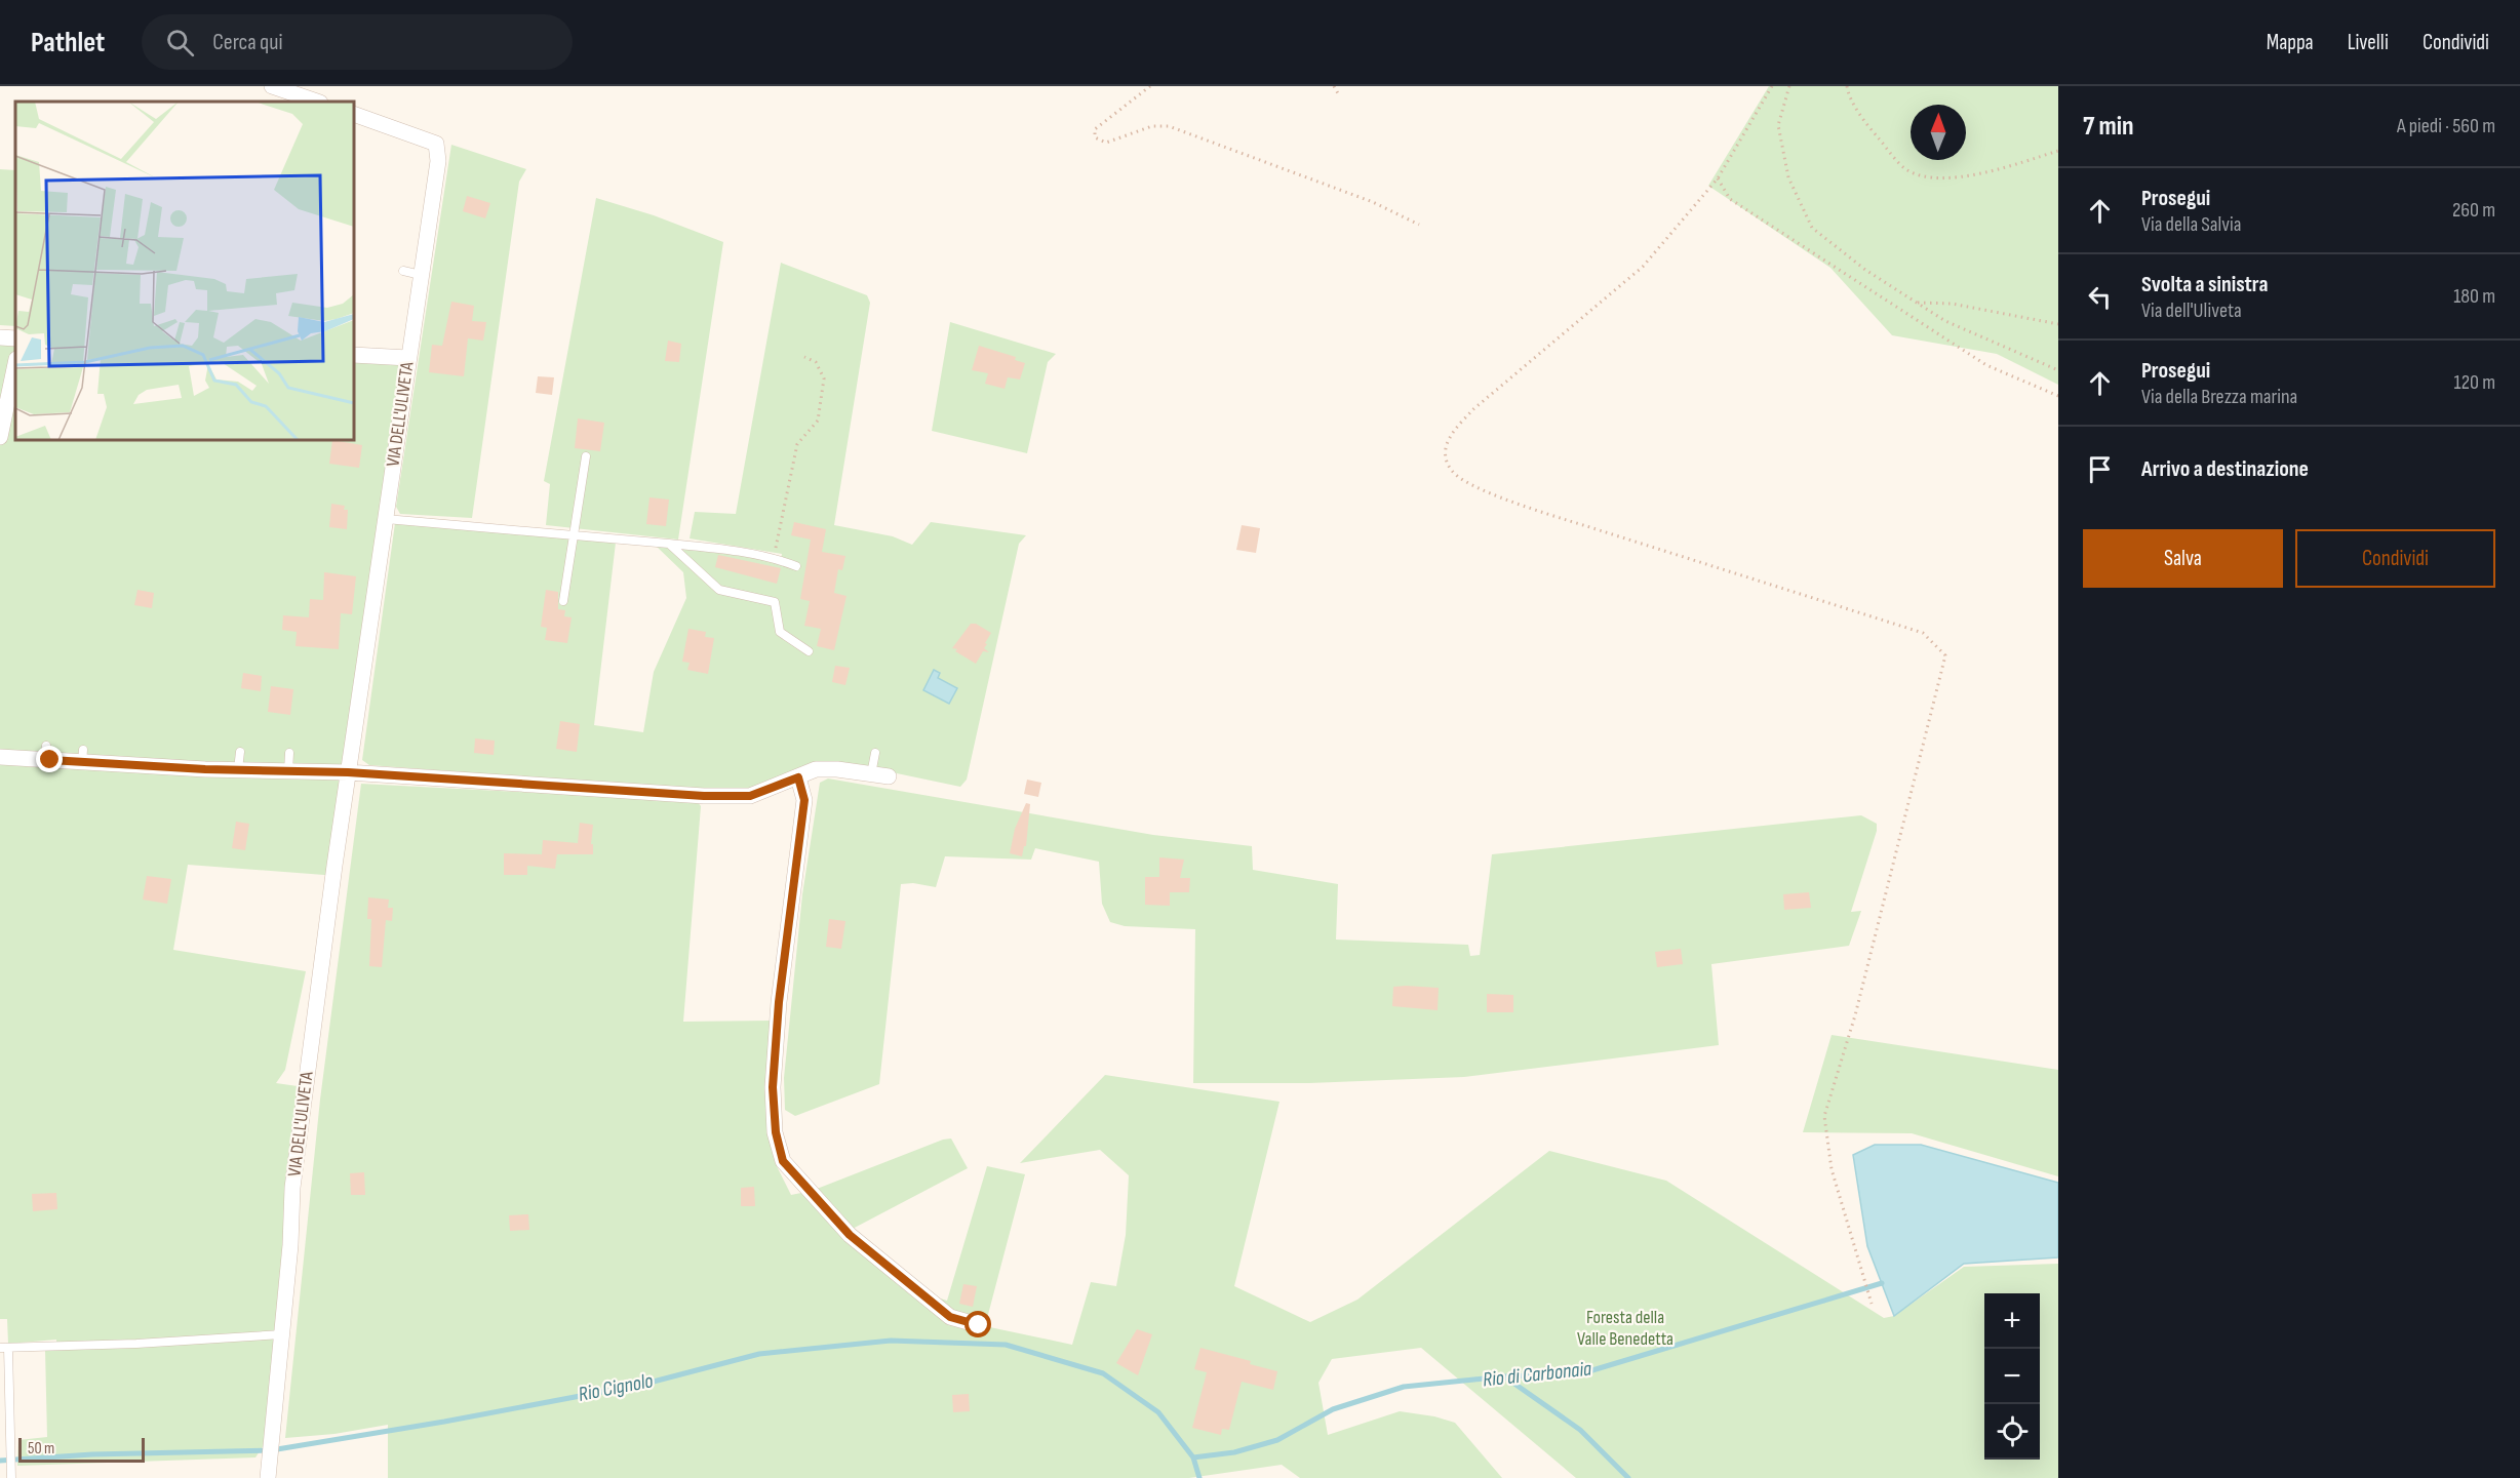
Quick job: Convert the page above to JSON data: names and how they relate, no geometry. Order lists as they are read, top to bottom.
{
  "streets": {
    "street": ["VIA DELL'ULIVETA"]
  },
  "water": ["Rio di Carbonaia", "Rio Cignolo"],
  "parks": ["Foresta della Valle Benedetta"],
  "scale_bar": "50 m",
  "north": "top",
  "page": {
    "header": "Pathlet",
    "search": "Cerca qui",
    "nav": ["Mappa", "Livelli", "Condividi"],
    "heading": ["7 min", "A piedi · 560 m"],
    "list": [
      ["Prosegui", "Via della Salvia", "260 m"],
      ["Svolta a sinistra", "Via dell'Uliveta", "180 m"],
      ["Prosegui", "Via della Brezza marina", "120 m"],
      "Arrivo a destinazione"
    ],
    "buttons": ["Salva", "Condividi"],
    "map_buttons": ["+", "−"],
    "scale": "50 m"
  }
}
